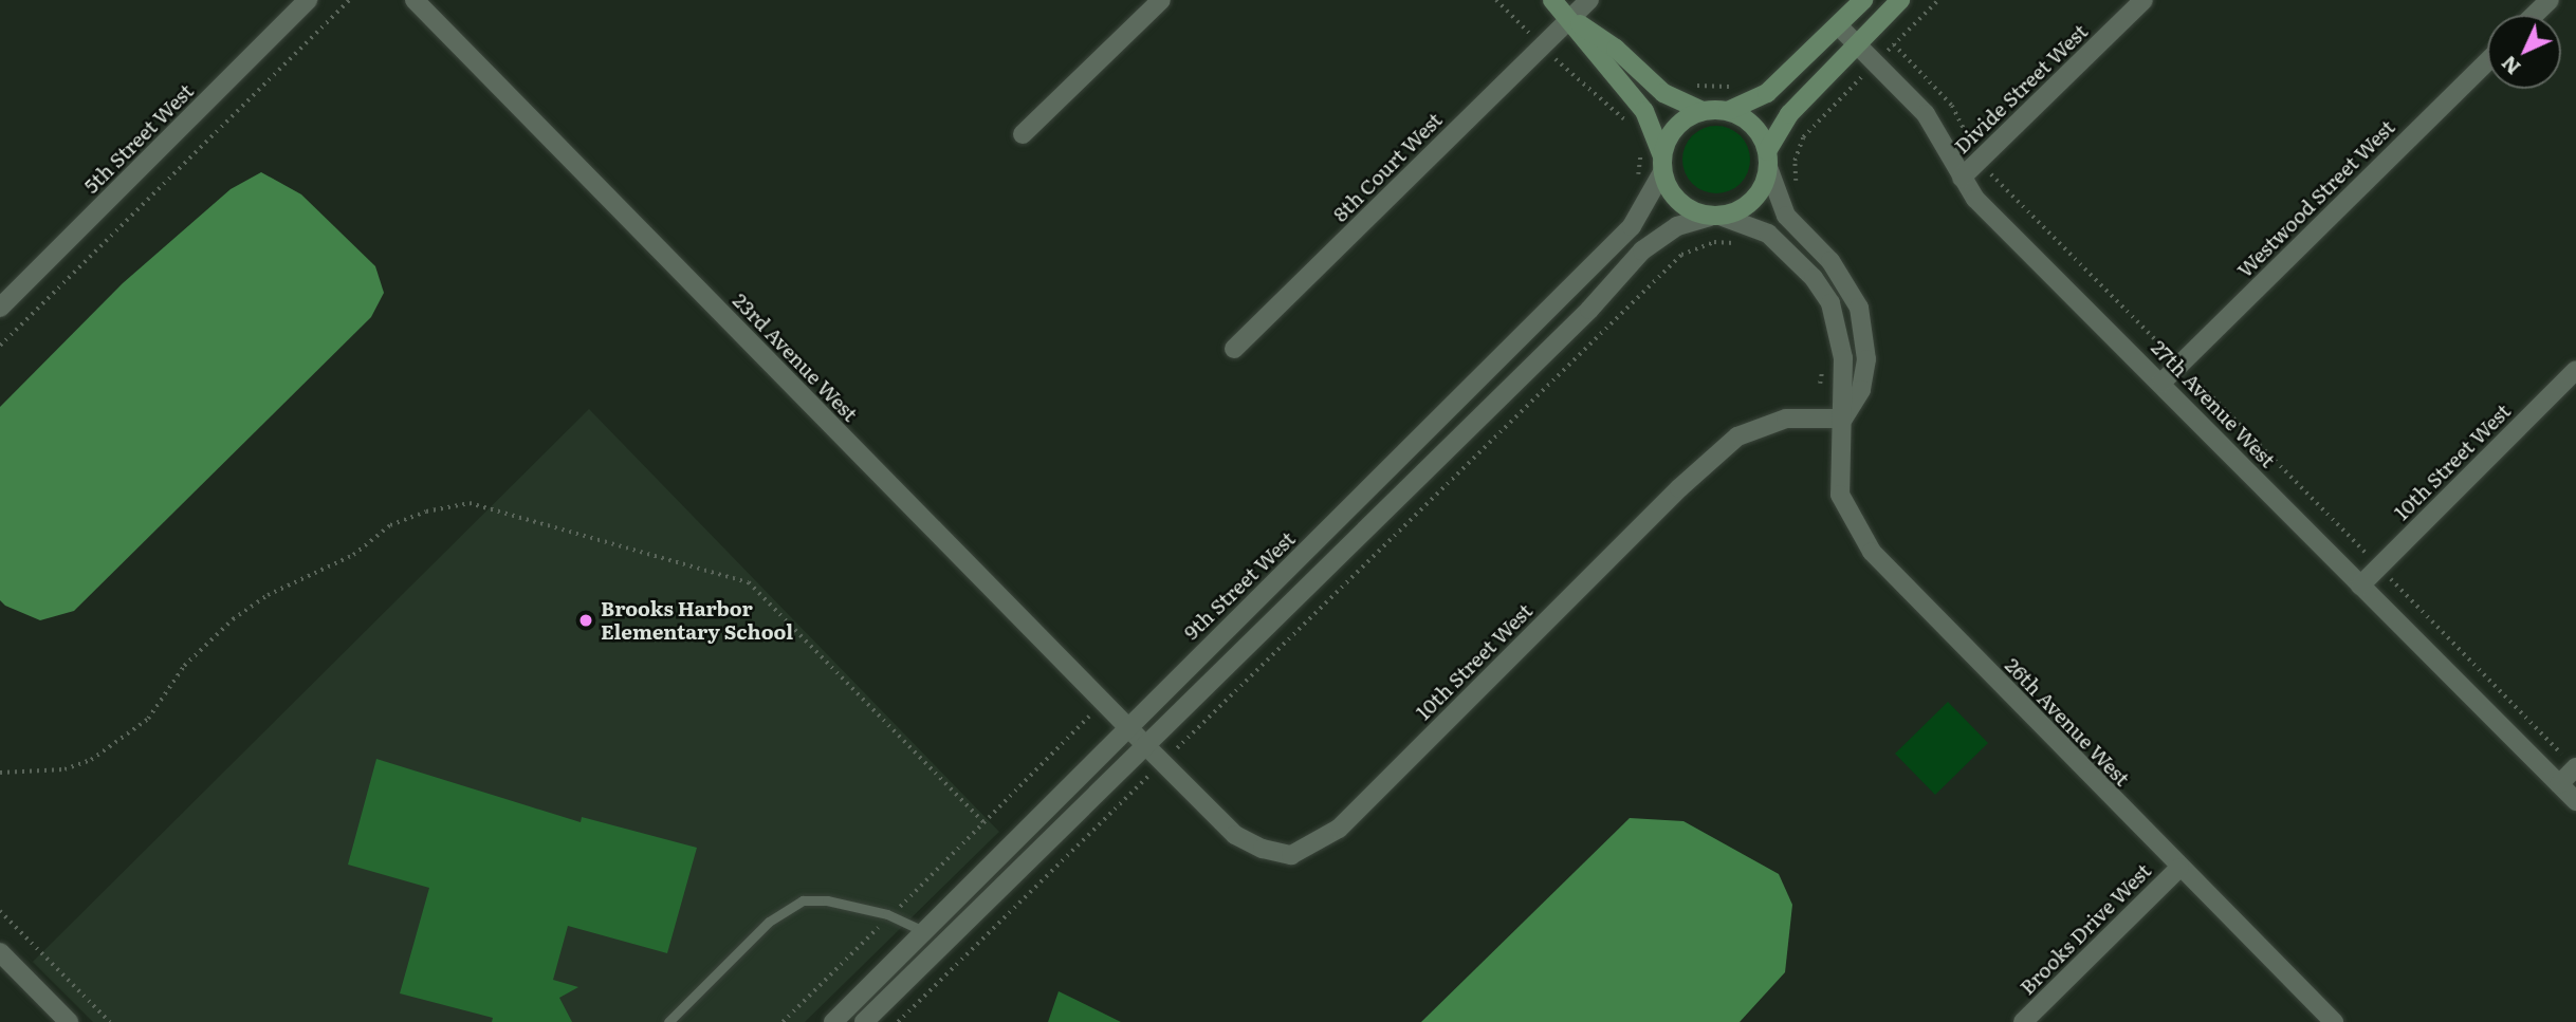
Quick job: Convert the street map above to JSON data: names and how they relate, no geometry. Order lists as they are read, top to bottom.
{
  "streets": {
    "street": [
      "Divide Street West",
      "5th Street West",
      "8th Court West",
      "Westwood Street West",
      "23rd Avenue West",
      "27th Avenue West",
      "10th Street West",
      "9th Street West",
      "26th Avenue West",
      "Brooks Drive West"
    ]
  },
  "crossings": [
    ["Divide Street West", "27th Avenue West"],
    ["Westwood Street West", "27th Avenue West"],
    ["23rd Avenue West", "10th Street West"],
    ["23rd Avenue West", "9th Street West"],
    ["27th Avenue West", "10th Street West"],
    ["10th Street West", "26th Avenue West"],
    ["9th Street West", "26th Avenue West"],
    ["26th Avenue West", "Brooks Drive West"]
  ],
  "places": ["Brooks Harbor Elementary School"],
  "north": "bottom left"
}
